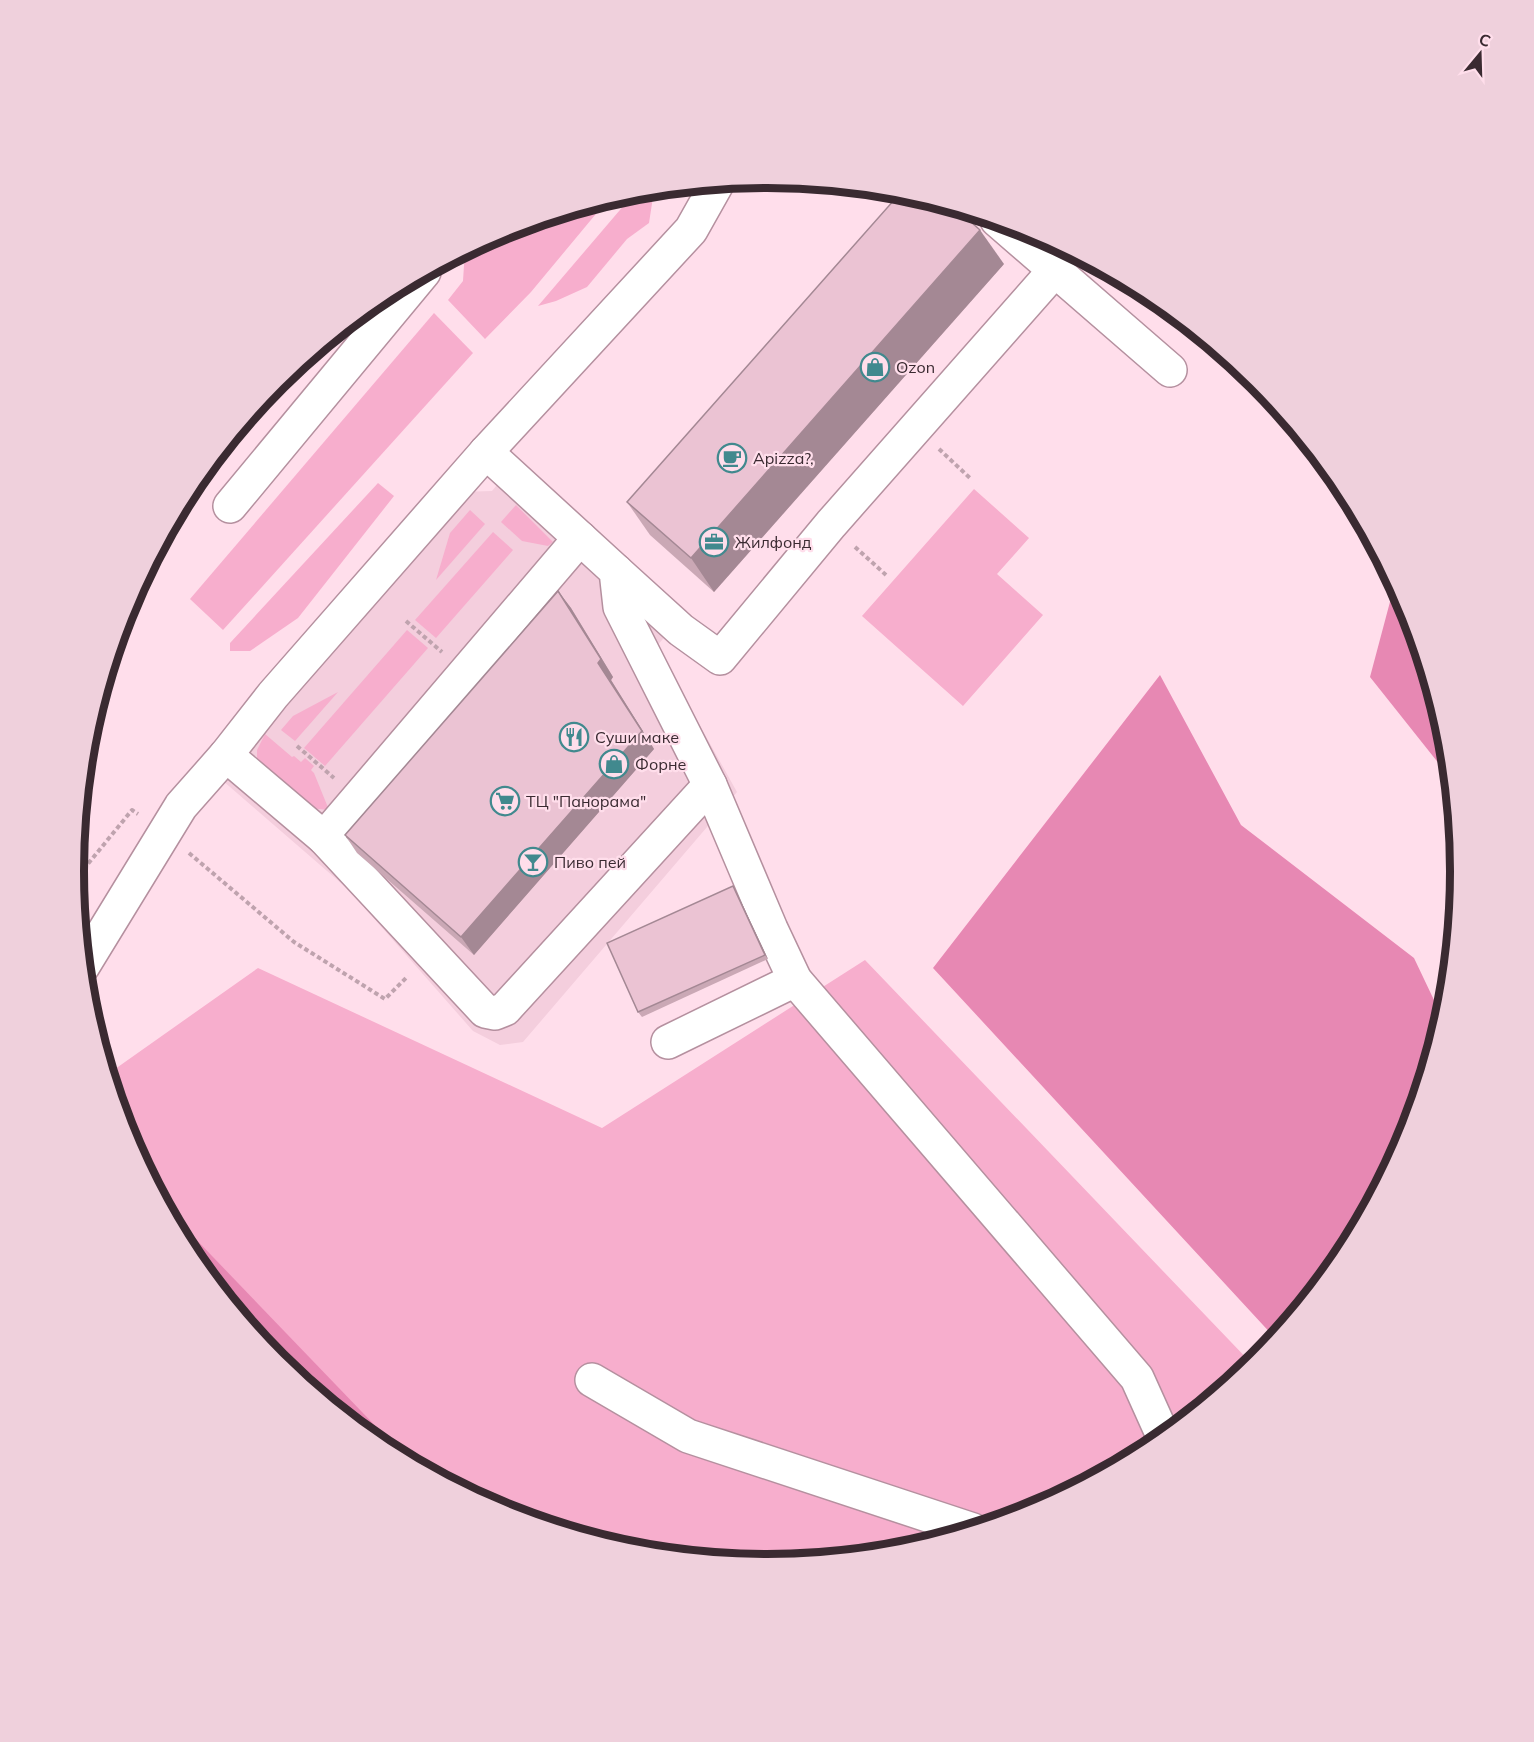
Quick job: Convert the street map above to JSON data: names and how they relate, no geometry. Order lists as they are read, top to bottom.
{
  "places": {
    "shop": ["Ozon", "Форне"],
    "cafe": ["Apizza?,"],
    "office": ["Жилфонд"],
    "restaurant": ["Суши маке"],
    "supermarket": ["ТЦ \"Панорама\""],
    "bar": ["Пиво пей"]
  },
  "north": "top"
}
